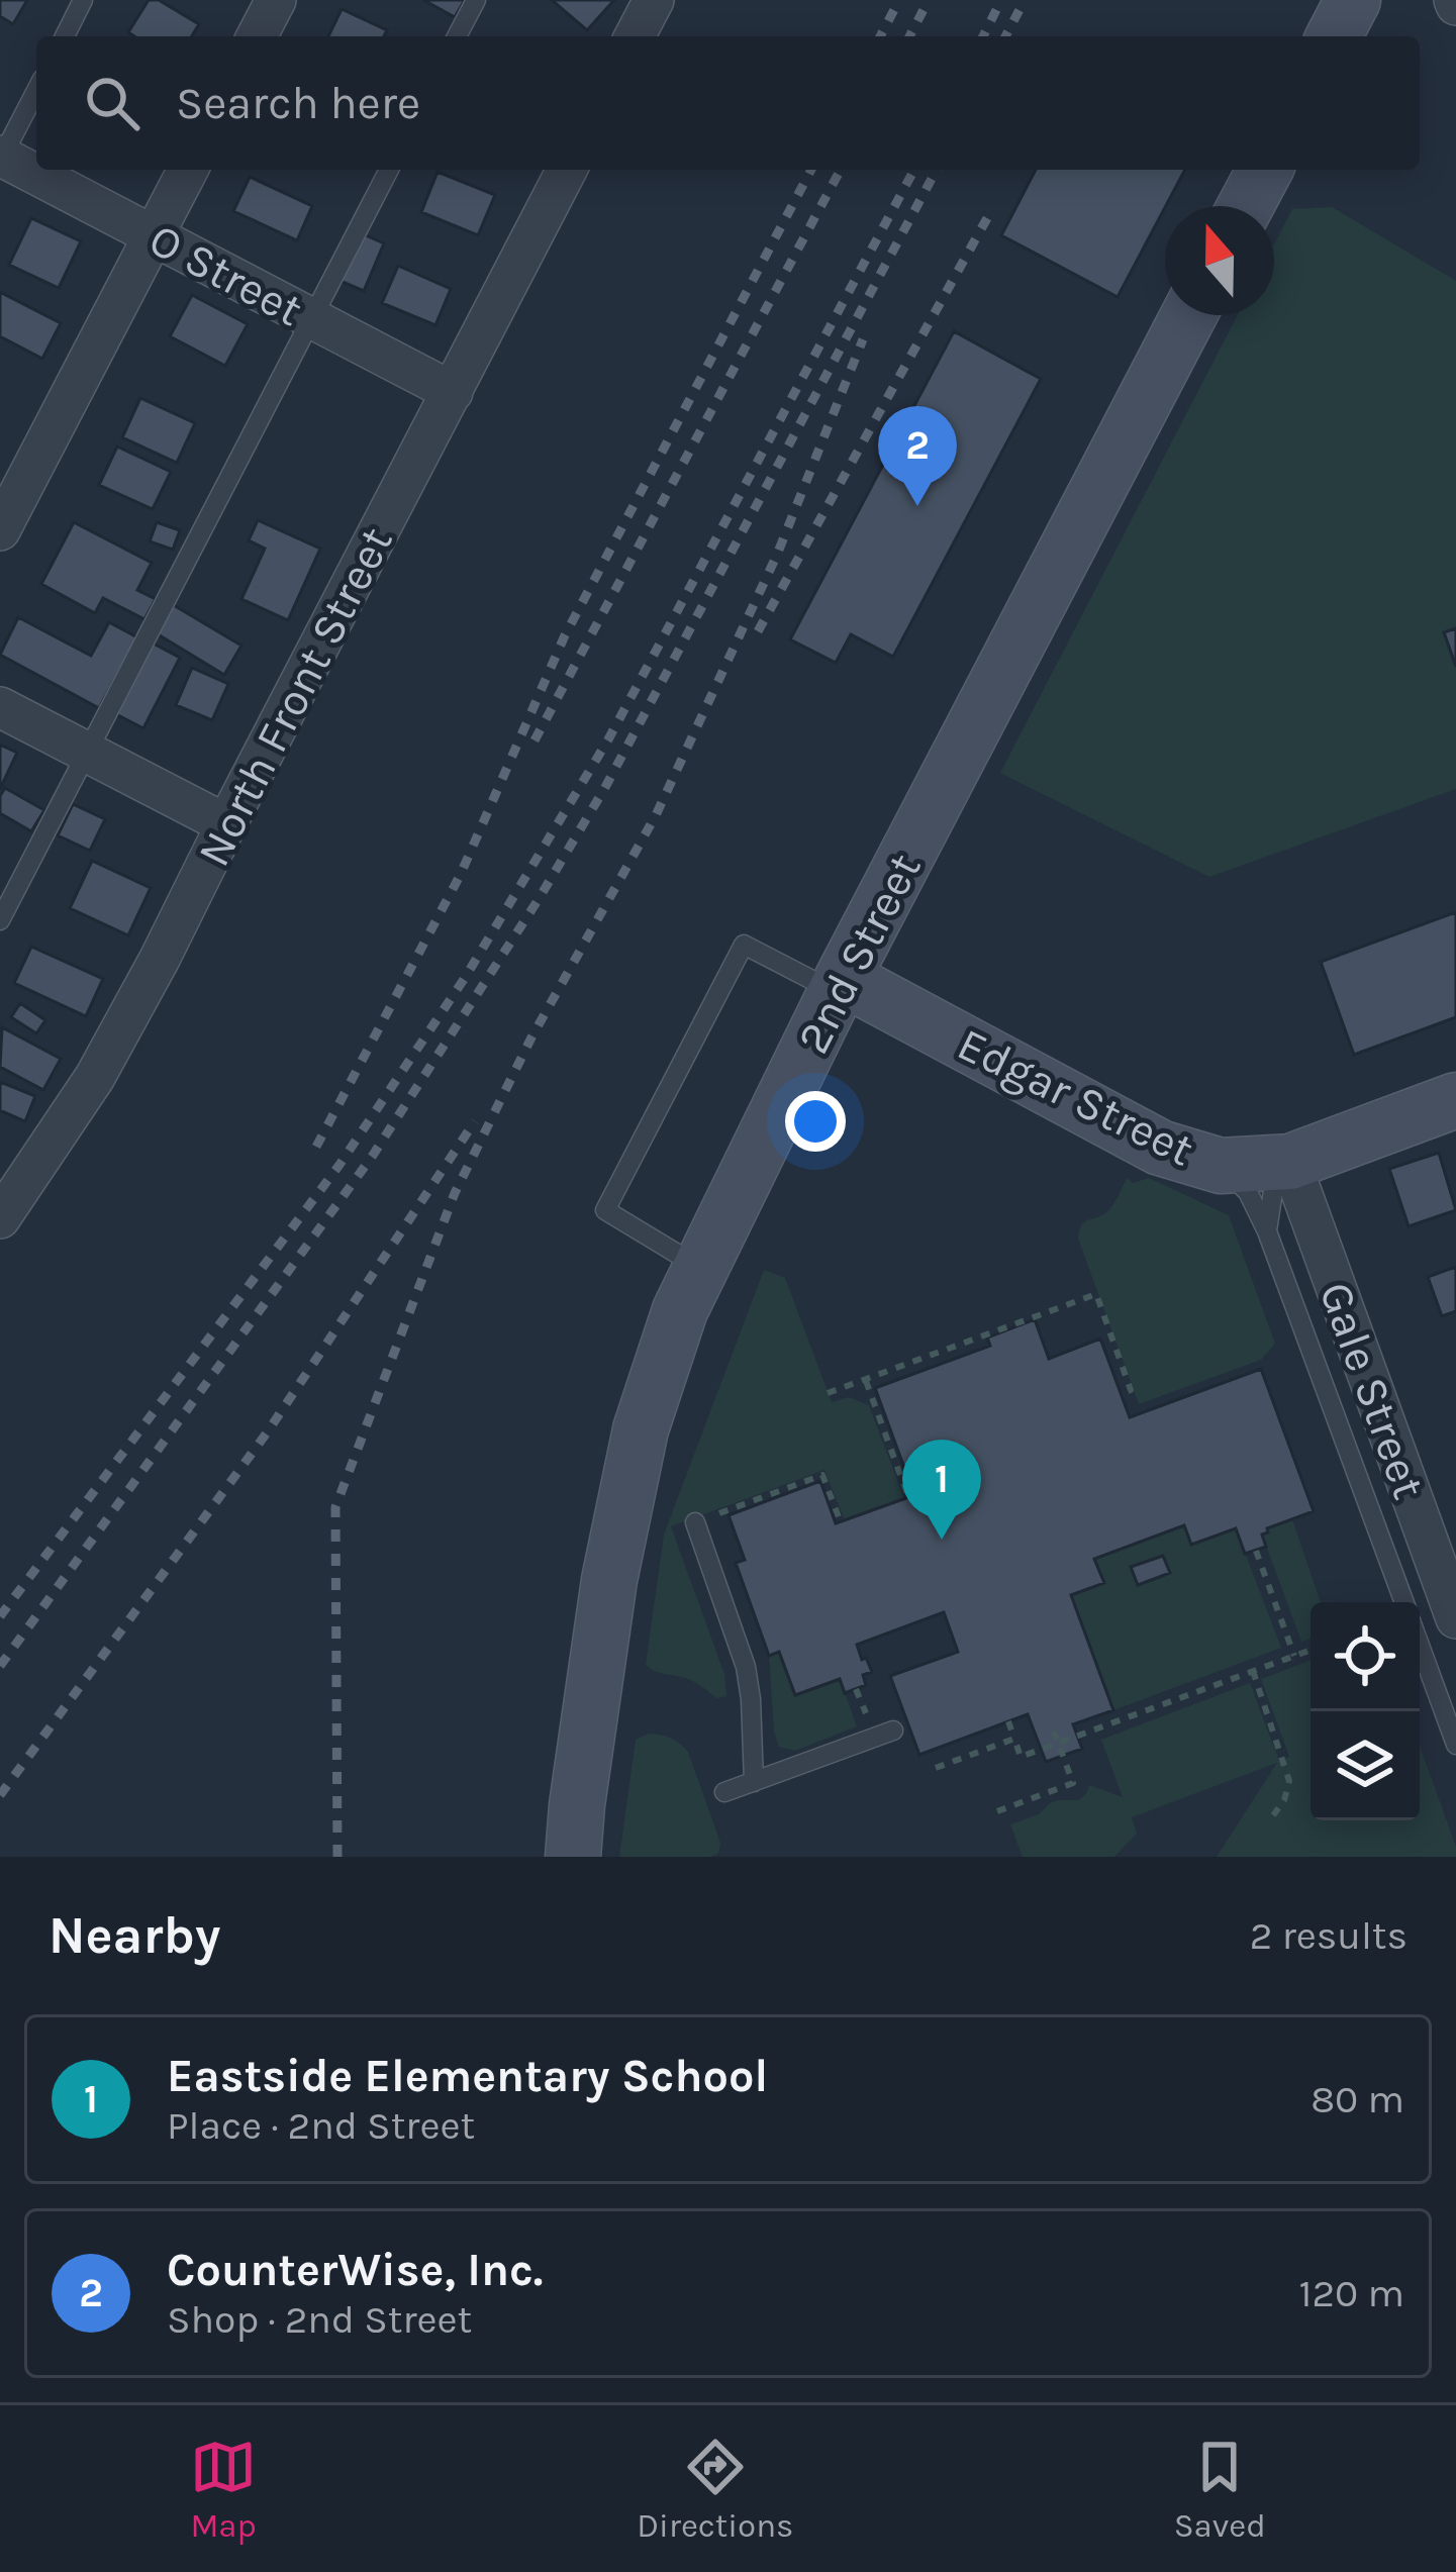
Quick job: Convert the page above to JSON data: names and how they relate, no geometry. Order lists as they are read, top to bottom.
{
  "streets": {
    "street": [
      "O Street",
      "North Front Street",
      "2nd Street",
      "Edgar Street",
      "Gale Street"
    ]
  },
  "crossings": [
    ["O Street", "North Front Street"],
    ["2nd Street", "Edgar Street"],
    ["Edgar Street", "Gale Street"]
  ],
  "north": "top",
  "page": {
    "search": "Search here",
    "pins": ["2", "1"],
    "heading": ["Nearby", "2 results"],
    "list": [
      {
        "mark": "1",
        "name": "Eastside Elementary School",
        "note": "Place · 2nd Street",
        "value": "80 m"
      },
      {
        "mark": "2",
        "name": "CounterWise, Inc.",
        "note": "Shop · 2nd Street",
        "value": "120 m"
      }
    ],
    "nav": ["Map", "Directions", "Saved"]
  }
}
